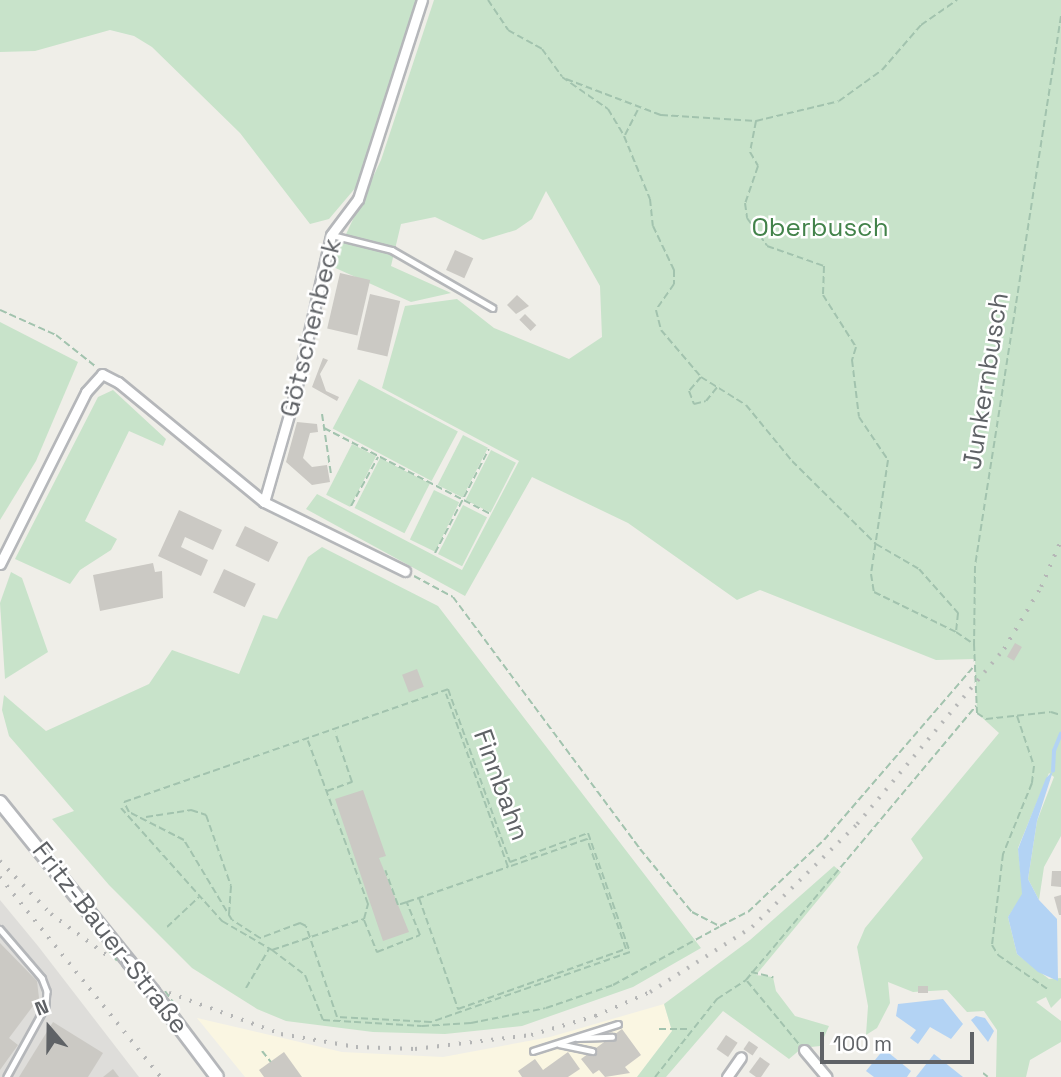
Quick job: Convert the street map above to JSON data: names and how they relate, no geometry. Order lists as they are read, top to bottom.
{
  "streets": {
    "main road": ["Fritz-Bauer-Straße"],
    "street": ["Götschenbeck"],
    "path": ["Junkernbusch", "Finnbahn"]
  },
  "parks": ["Oberbusch"],
  "scale_bar": "100 m",
  "north": "top"
}
